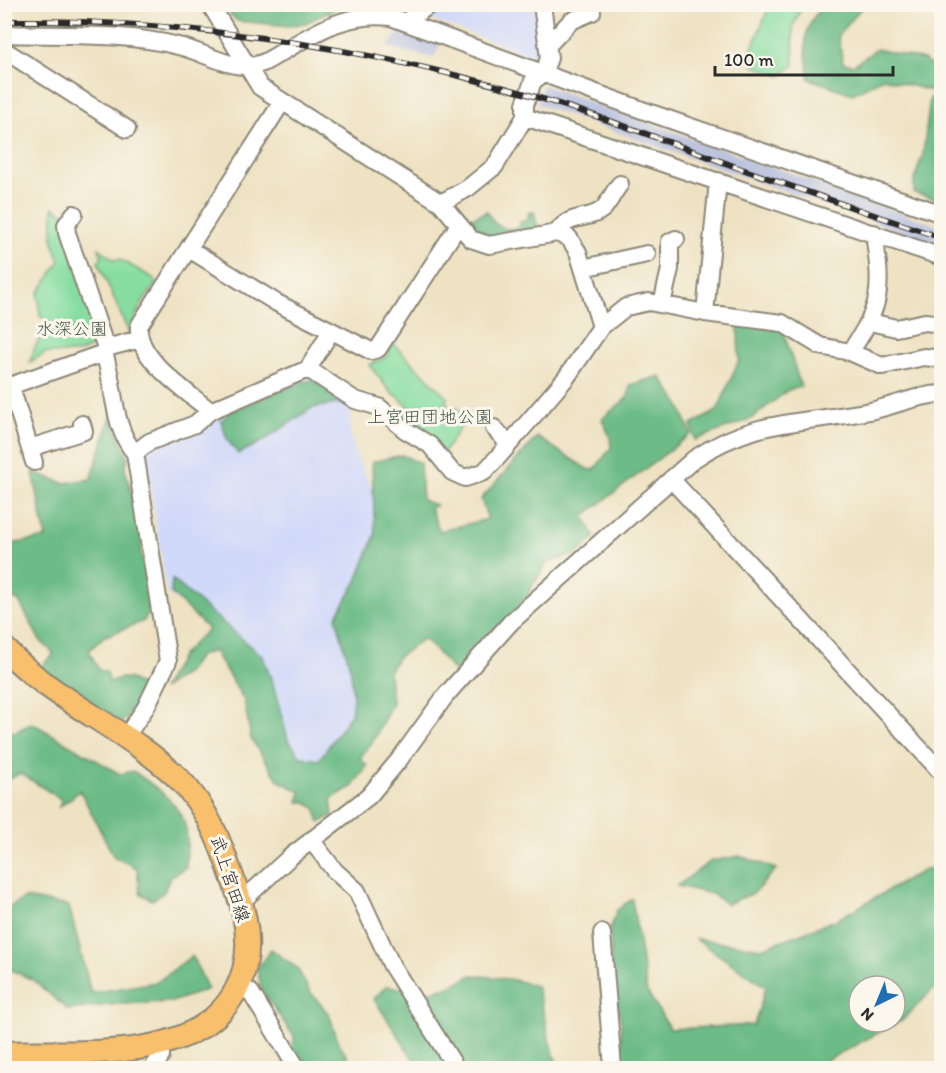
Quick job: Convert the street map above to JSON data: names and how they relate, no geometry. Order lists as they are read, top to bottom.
{
  "streets": {
    "main road": ["武上宮田線"]
  },
  "parks": ["水深公園", "上宮田団地公園"],
  "scale_bar": "100 m",
  "north": "bottom left"
}
